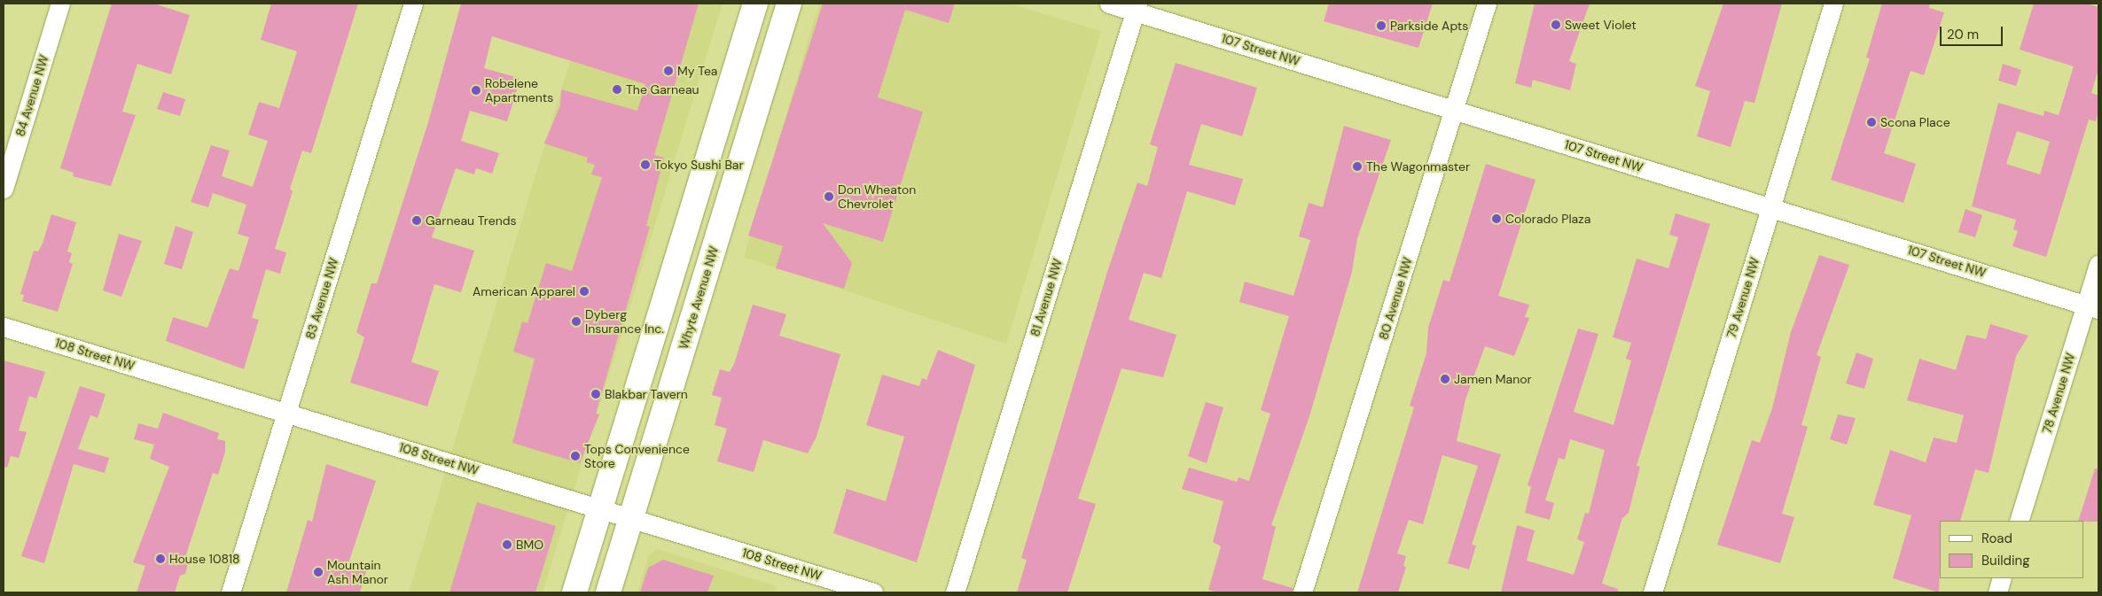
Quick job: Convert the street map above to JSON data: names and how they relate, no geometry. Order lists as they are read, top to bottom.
{
  "streets": {
    "main road": ["Whyte Avenue NW"],
    "street": [
      "107 Street NW",
      "84 Avenue NW",
      "81 Avenue NW",
      "79 Avenue NW",
      "83 Avenue NW",
      "80 Avenue NW",
      "108 Street NW",
      "78 Avenue NW"
    ]
  },
  "crossings": [
    ["107 Street NW", "81 Avenue NW"],
    ["107 Street NW", "79 Avenue NW"],
    ["107 Street NW", "80 Avenue NW"],
    ["107 Street NW", "78 Avenue NW"],
    ["Whyte Avenue NW", "108 Street NW"],
    ["83 Avenue NW", "108 Street NW"]
  ],
  "places": [
    "Sweet Violet",
    "Parkside Apts",
    "My Tea",
    "The Garneau",
    "Robelene Apartments",
    "Scona Place",
    "Tokyo Sushi Bar",
    "The Wagonmaster",
    "Don Wheaton Chevrolet",
    "Colorado Plaza",
    "Garneau Trends",
    "American Apparel",
    "Dyberg Insurance Inc.",
    "Jamen Manor",
    "Blakbar Tavern",
    "Tops Convenience Store",
    "BMO",
    "House 10818",
    "Mountain Ash Manor"
  ],
  "legend": ["Road", "Building"],
  "scale_bar": "20 m"
}
